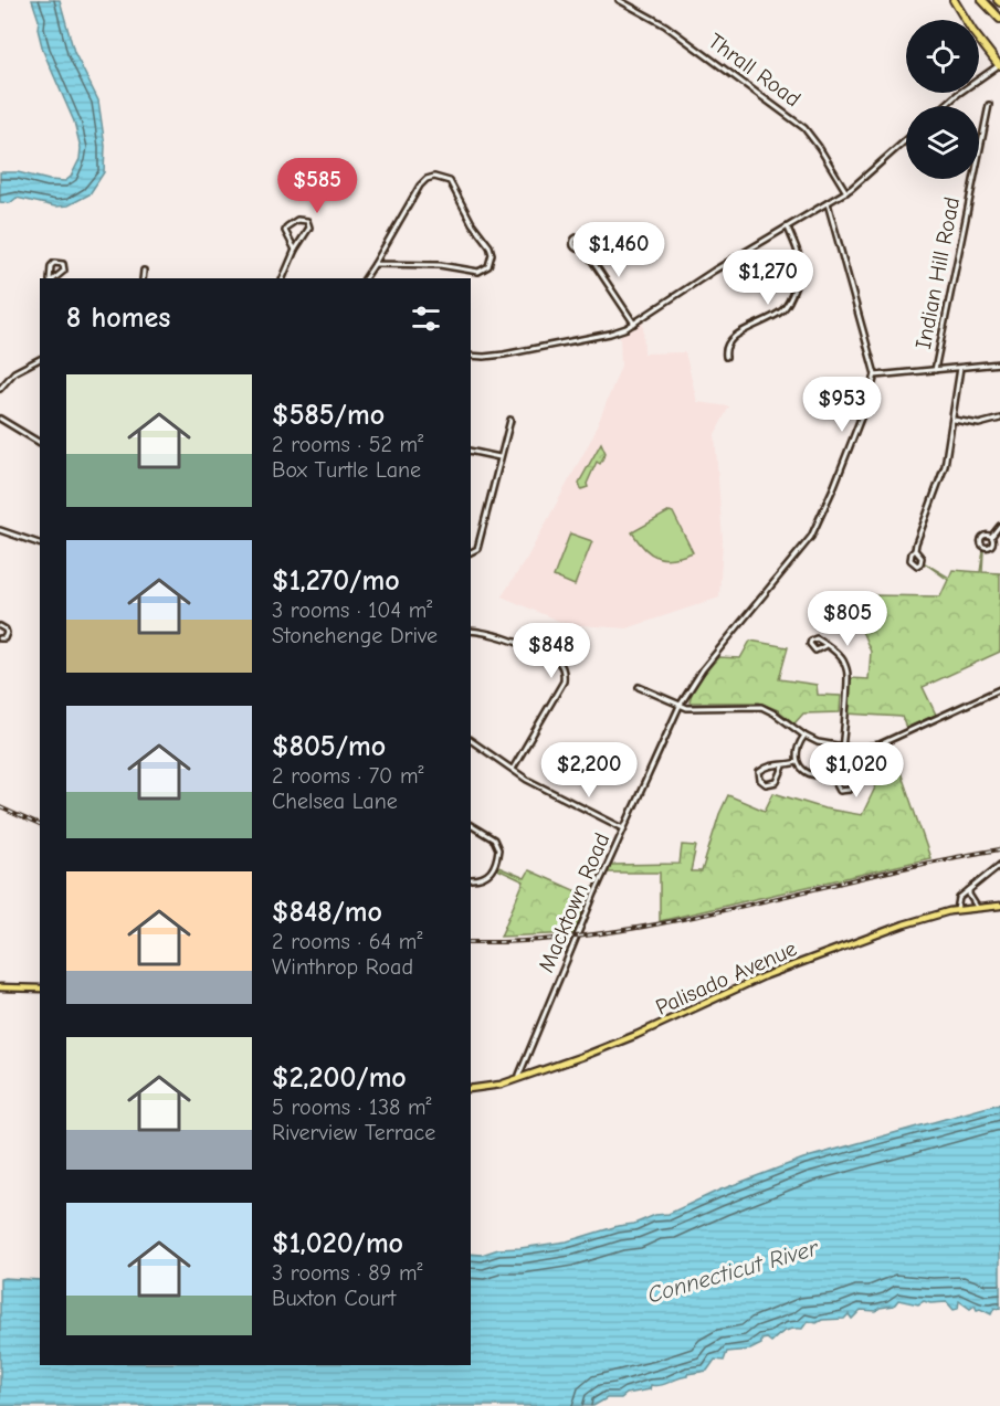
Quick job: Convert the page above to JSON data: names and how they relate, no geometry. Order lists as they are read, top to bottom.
{
  "streets": {
    "main road": ["Palisado Avenue"],
    "street": ["Thrall Road", "Indian Hill Road", "Macktown Road"]
  },
  "crossings": [
    ["Macktown Road", "Palisado Avenue"]
  ],
  "water": ["Connecticut River"],
  "page": {
    "price": [
      "$585",
      "$1,460",
      "$1,270",
      "$953",
      "$805",
      "$848",
      "$2,200",
      "$1,020"
    ],
    "heading": "8 homes",
    "list": [
      {
        "name": "$585/mo",
        "note": "2 rooms · 52 m² · Box Turtle Lane"
      },
      {
        "name": "$1,270/mo",
        "note": "3 rooms · 104 m² · Stonehenge Drive"
      },
      {
        "name": "$805/mo",
        "note": "2 rooms · 70 m² · Chelsea Lane"
      },
      {
        "name": "$848/mo",
        "note": "2 rooms · 64 m² · Winthrop Road"
      },
      {
        "name": "$2,200/mo",
        "note": "5 rooms · 138 m² · Riverview Terrace"
      },
      {
        "name": "$1,020/mo",
        "note": "3 rooms · 89 m² · Buxton Court"
      }
    ]
  }
}
